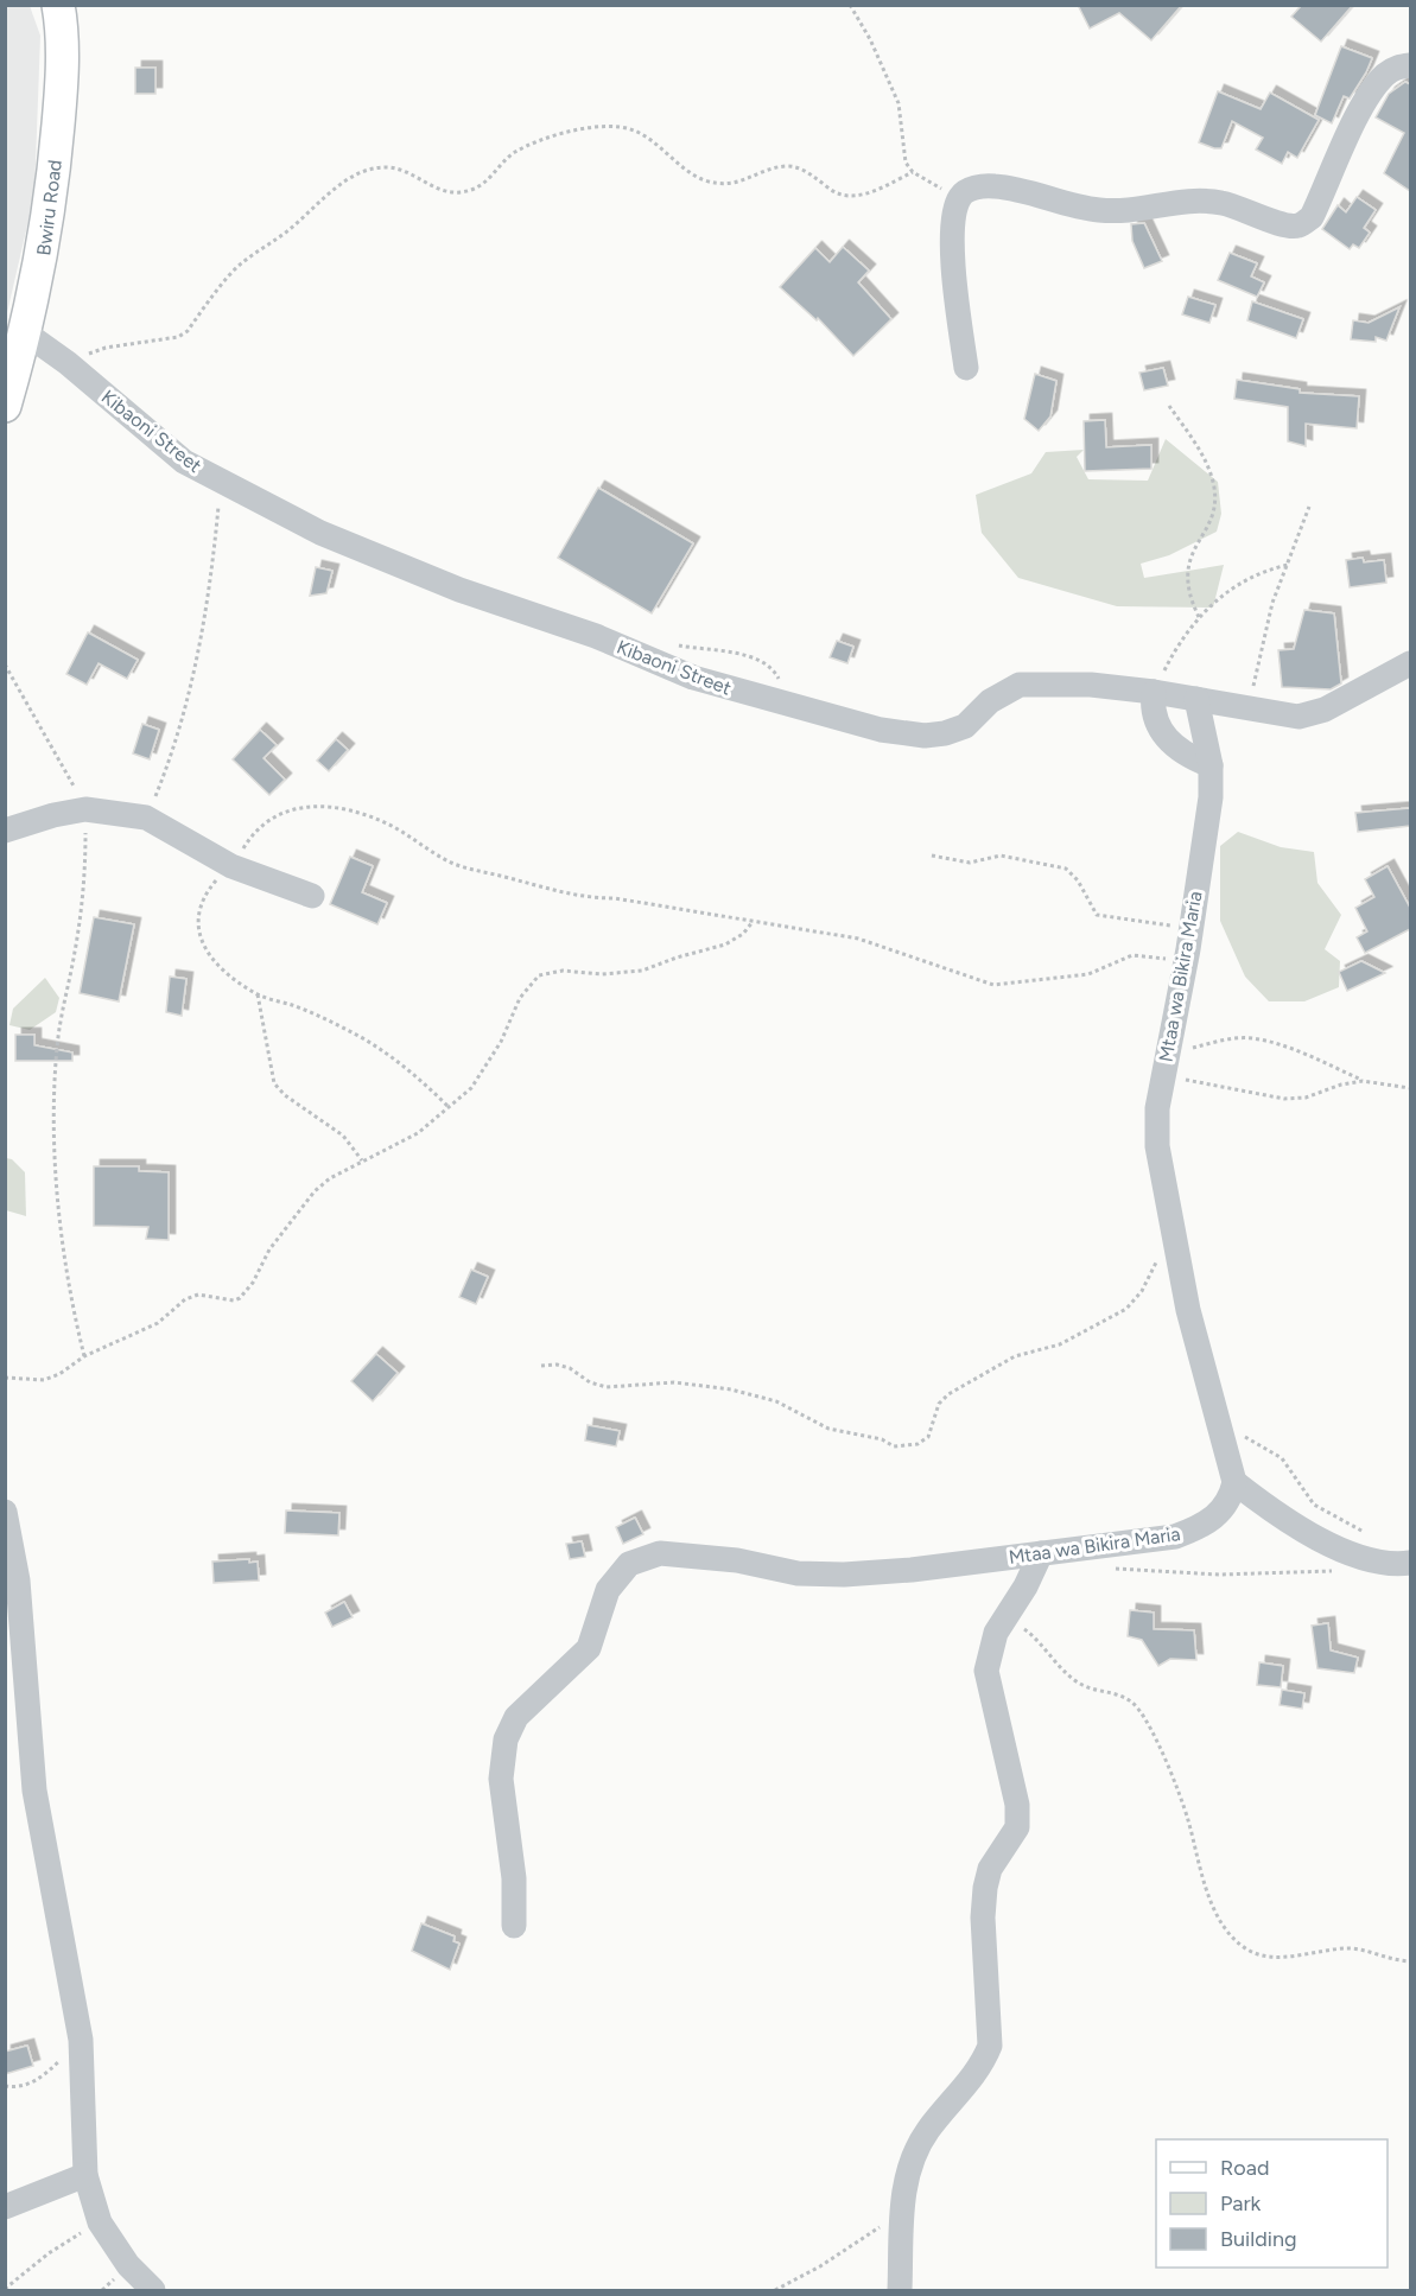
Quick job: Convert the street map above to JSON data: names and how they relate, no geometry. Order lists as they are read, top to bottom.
{
  "streets": {
    "main road": ["Bwiru Road"],
    "street": ["Kibaoni Street", "Mtaa wa Bikira Maria"]
  },
  "crossings": [
    ["Bwiru Road", "Kibaoni Street"],
    ["Kibaoni Street", "Mtaa wa Bikira Maria"]
  ],
  "legend": ["Road", "Park", "Building"]
}
